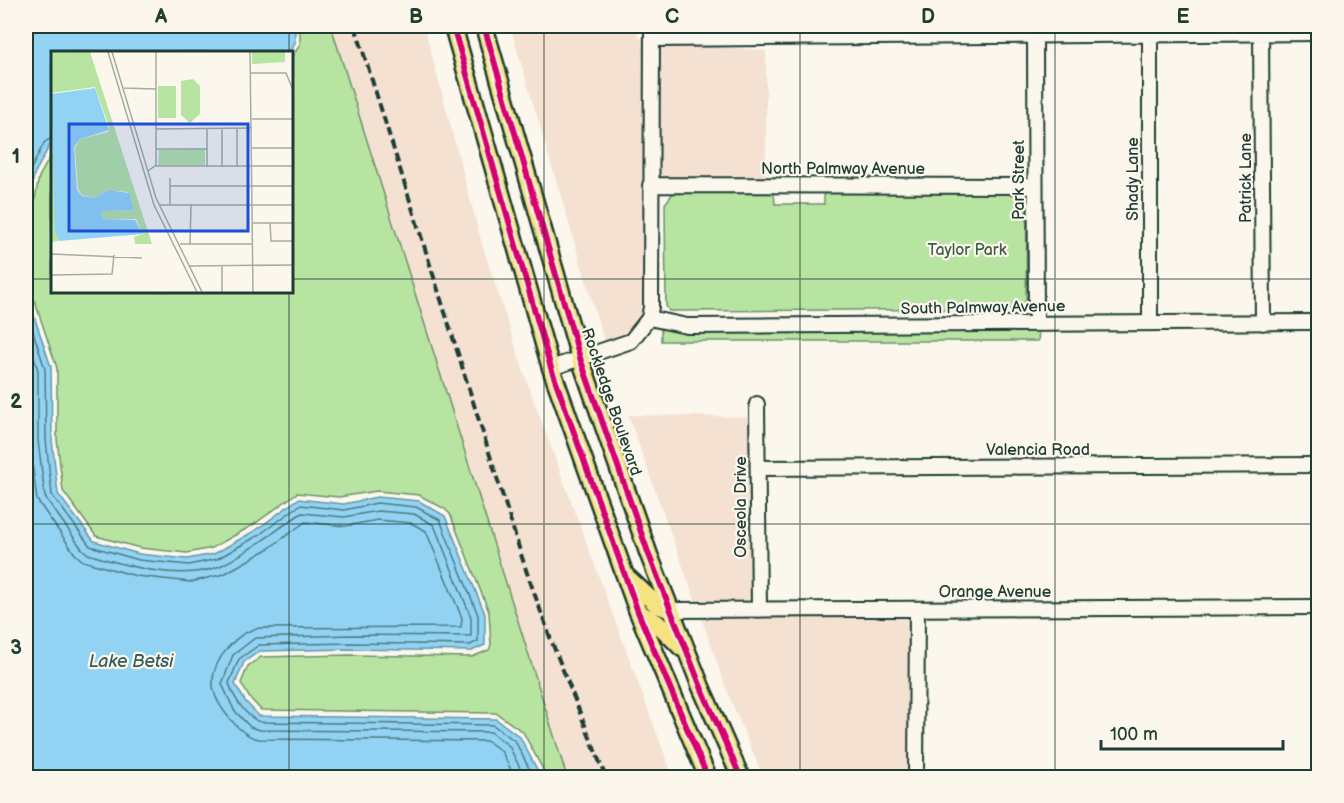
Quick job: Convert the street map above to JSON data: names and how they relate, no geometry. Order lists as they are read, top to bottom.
{
  "streets": {
    "main road": ["Rockledge Boulevard"],
    "street": [
      "North Palmway Avenue",
      "Patrick Lane",
      "Shady Lane",
      "Park Street",
      "South Palmway Avenue",
      "Valencia Road",
      "Osceola Drive",
      "Orange Avenue"
    ]
  },
  "crossings": [
    ["North Palmway Avenue", "Park Street"],
    ["Patrick Lane", "South Palmway Avenue"],
    ["Shady Lane", "South Palmway Avenue"],
    ["Park Street", "South Palmway Avenue"],
    ["Rockledge Boulevard", "Orange Avenue"],
    ["Valencia Road", "Osceola Drive"],
    ["Osceola Drive", "Orange Avenue"]
  ],
  "water": ["Lake Betsi"],
  "parks": ["Taylor Park"],
  "scale_bar": "100 m",
  "grid": {
    "columns": [
      "A",
      "B",
      "C",
      "D",
      "E"
    ],
    "rows": ["1", "2", "3"]
  }
}
